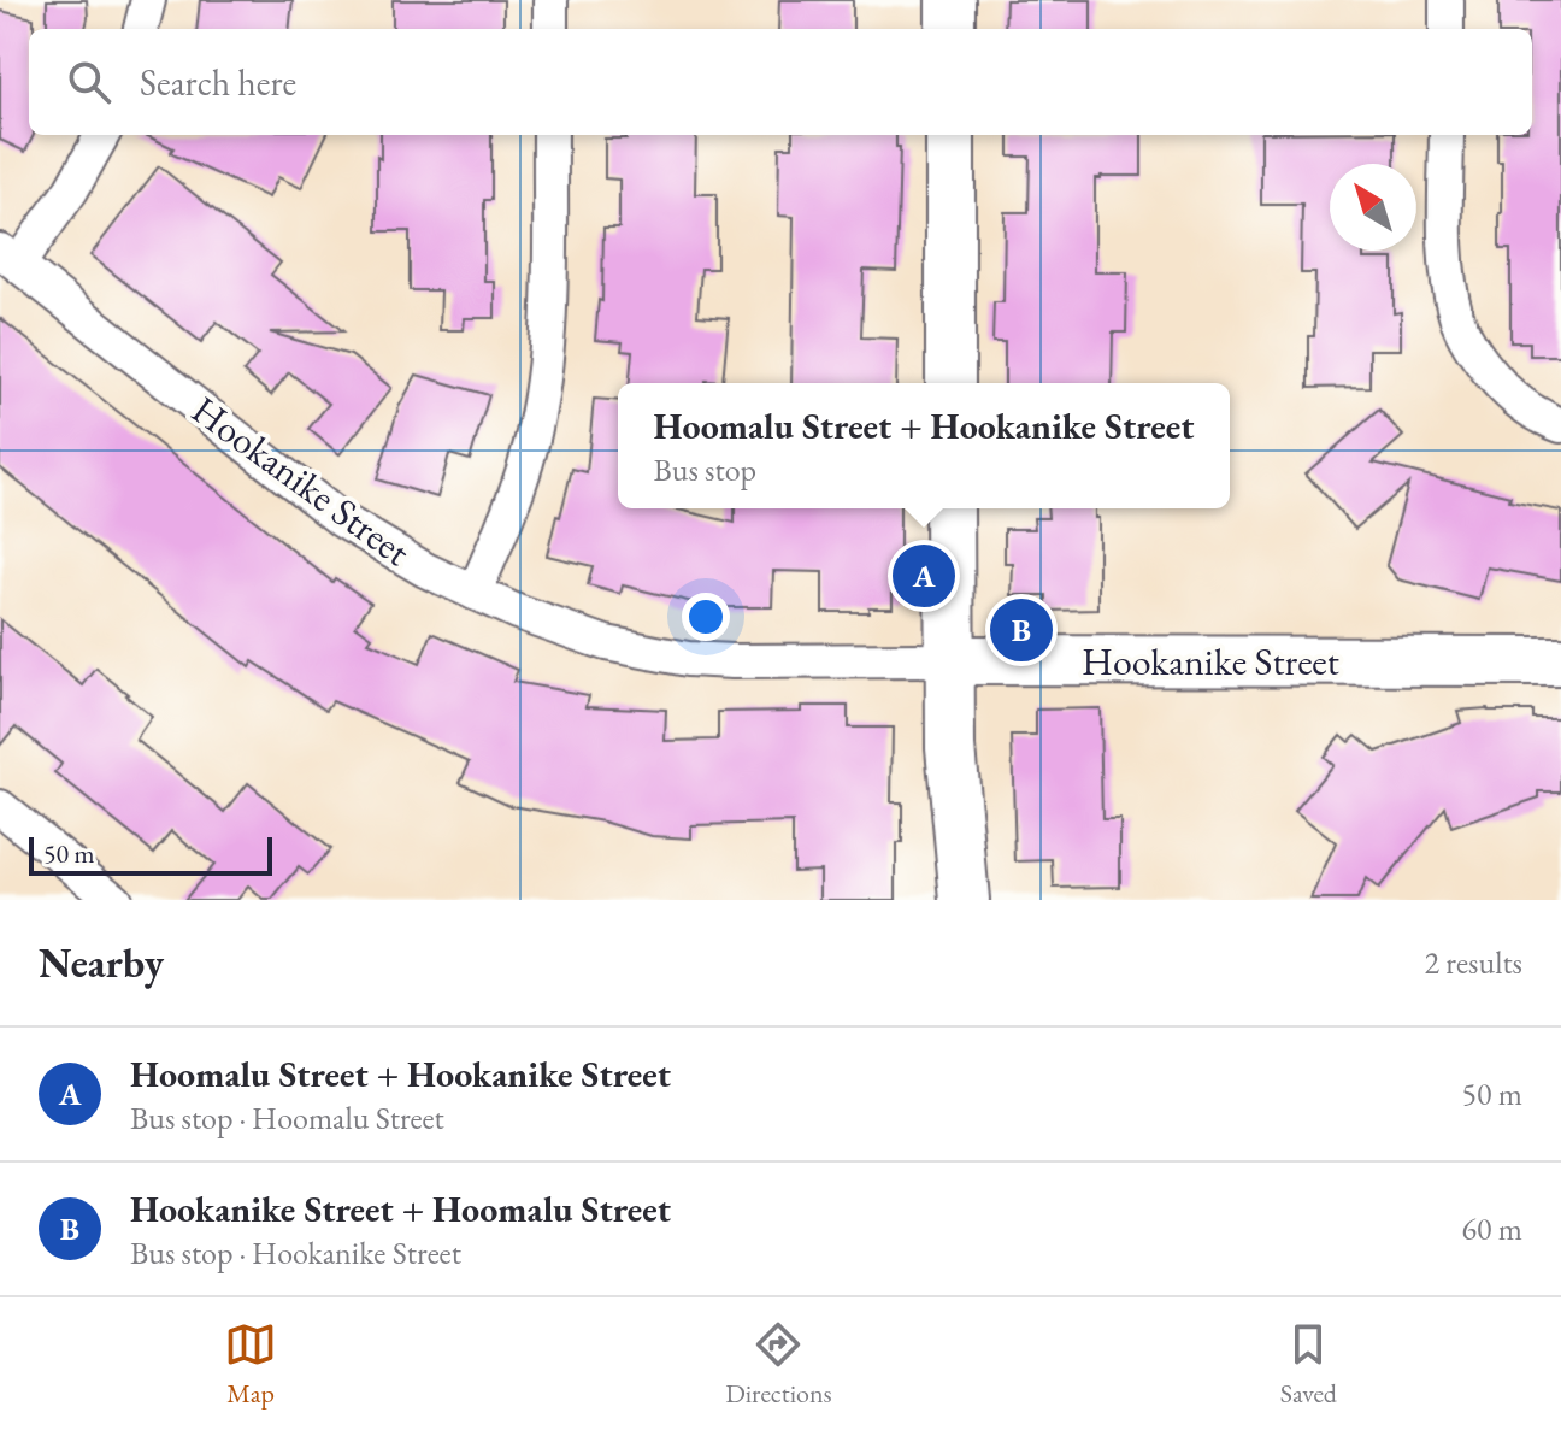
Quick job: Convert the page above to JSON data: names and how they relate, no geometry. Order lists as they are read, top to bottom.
{
  "streets": {
    "street": ["Hookanike Street"]
  },
  "scale_bar": "50 m",
  "north": "top left",
  "page": {
    "search": "Search here",
    "popup": ["Hoomalu Street + Hookanike Street", "Bus stop"],
    "pins": ["A", "B"],
    "scale": "50 m",
    "heading": ["Nearby", "2 results"],
    "list": [
      {
        "mark": "A",
        "name": "Hoomalu Street + Hookanike Street",
        "note": "Bus stop · Hoomalu Street",
        "value": "50 m"
      },
      {
        "mark": "B",
        "name": "Hookanike Street + Hoomalu Street",
        "note": "Bus stop · Hookanike Street",
        "value": "60 m"
      }
    ],
    "nav": ["Map", "Directions", "Saved"]
  }
}
